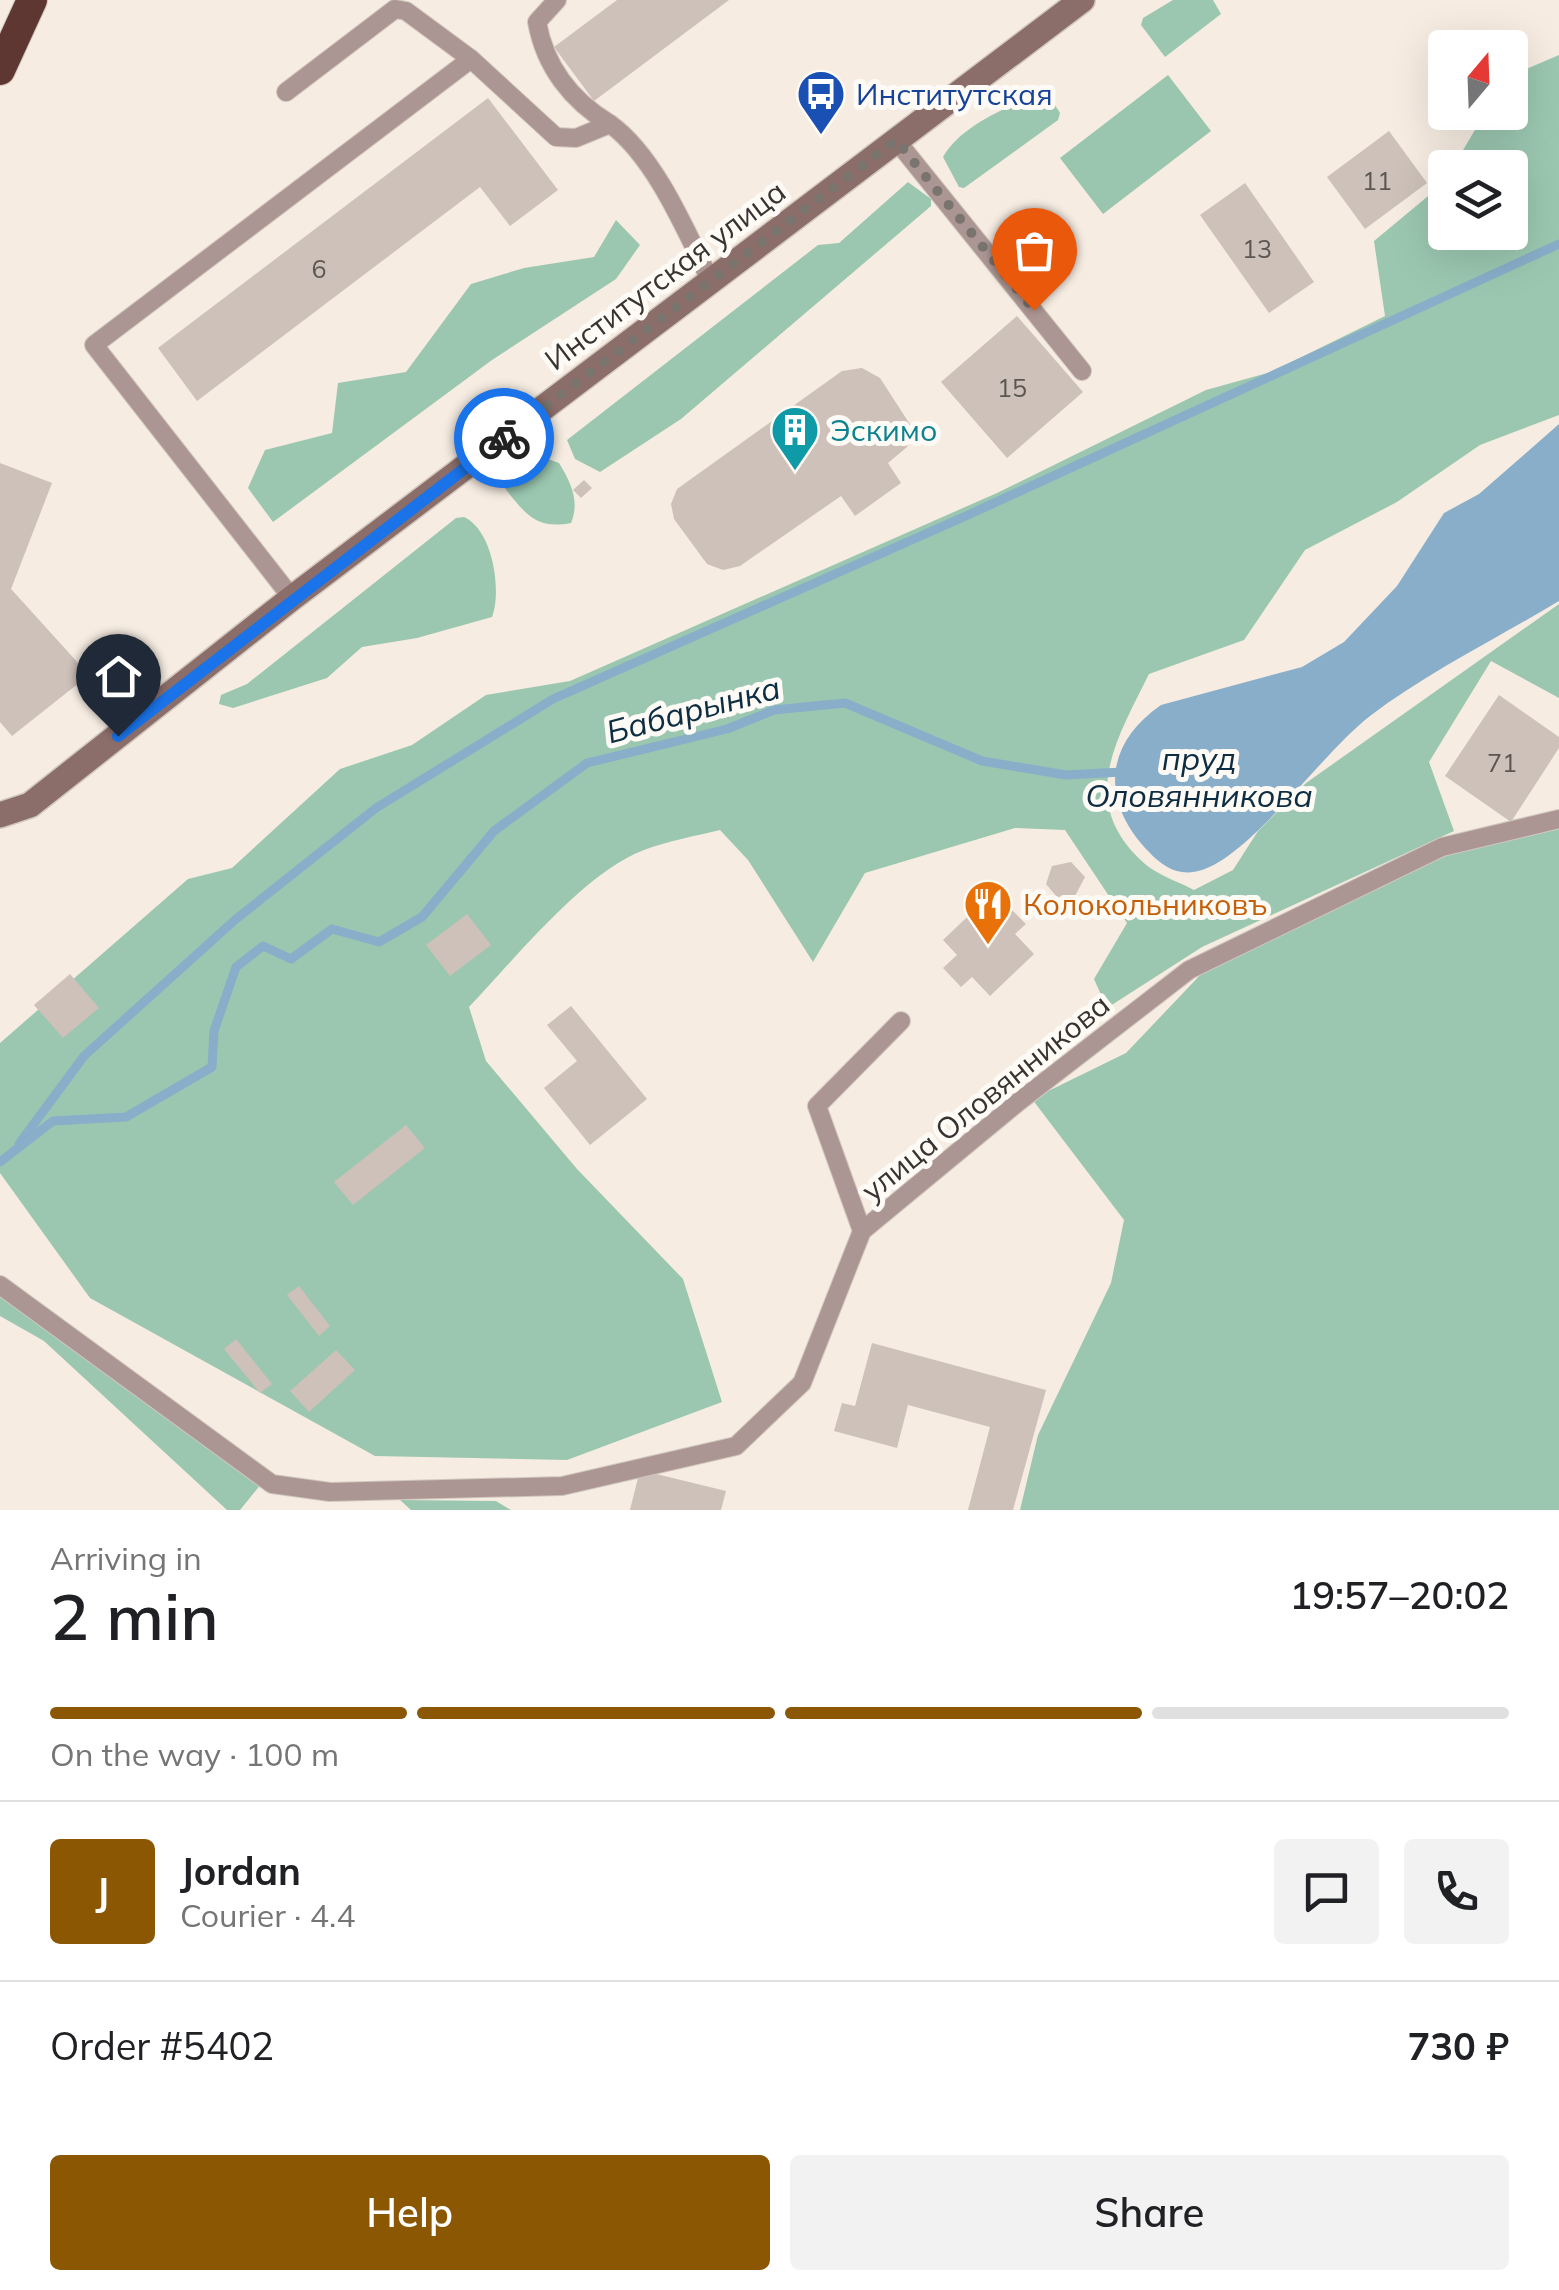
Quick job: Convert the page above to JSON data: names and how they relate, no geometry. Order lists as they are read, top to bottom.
{
  "streets": {
    "street": ["Институтская улица"],
    "lane": ["улица Оловянникова"]
  },
  "water": ["Бабарынка", "пруд Оловянникова"],
  "places": {
    "bus stop": ["Институтская"],
    "building": ["Эскимо"],
    "restaurant": ["Колокольниковъ"]
  },
  "house_numbers": [
    "11",
    "13",
    "6",
    "15",
    "71"
  ],
  "north": "top",
  "page": {
    "heading": ["2 min", "Arriving in", "19:57–20:02"],
    "panel": [
      "Jordan",
      "Courier · 4.4",
      "Order #5402",
      "730 ₽"
    ],
    "bar": "On the way · 100 m",
    "round": "J",
    "buttons": ["Help", "Share"]
  }
}
